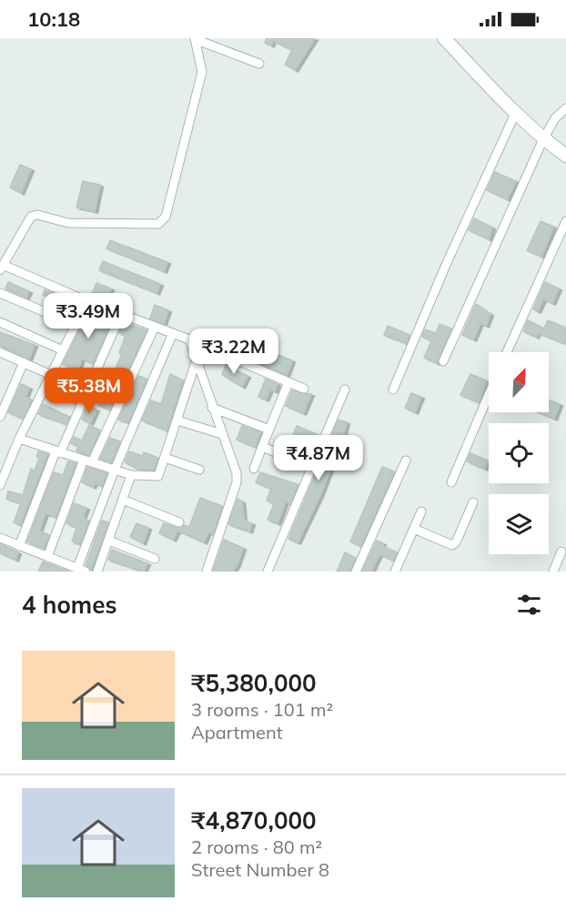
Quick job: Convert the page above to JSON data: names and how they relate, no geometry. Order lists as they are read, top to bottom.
{
  "north": "top right",
  "page": {
    "status": "10:18",
    "price": [
      "₹3.49M",
      "₹3.22M",
      "₹5.38M",
      "₹4.87M"
    ],
    "heading": "4 homes",
    "list": [
      {
        "name": "₹5,380,000",
        "note": "3 rooms · 101 m² · Apartment"
      },
      {
        "name": "₹4,870,000",
        "note": "2 rooms · 80 m² · Street Number 8"
      }
    ]
  }
}
